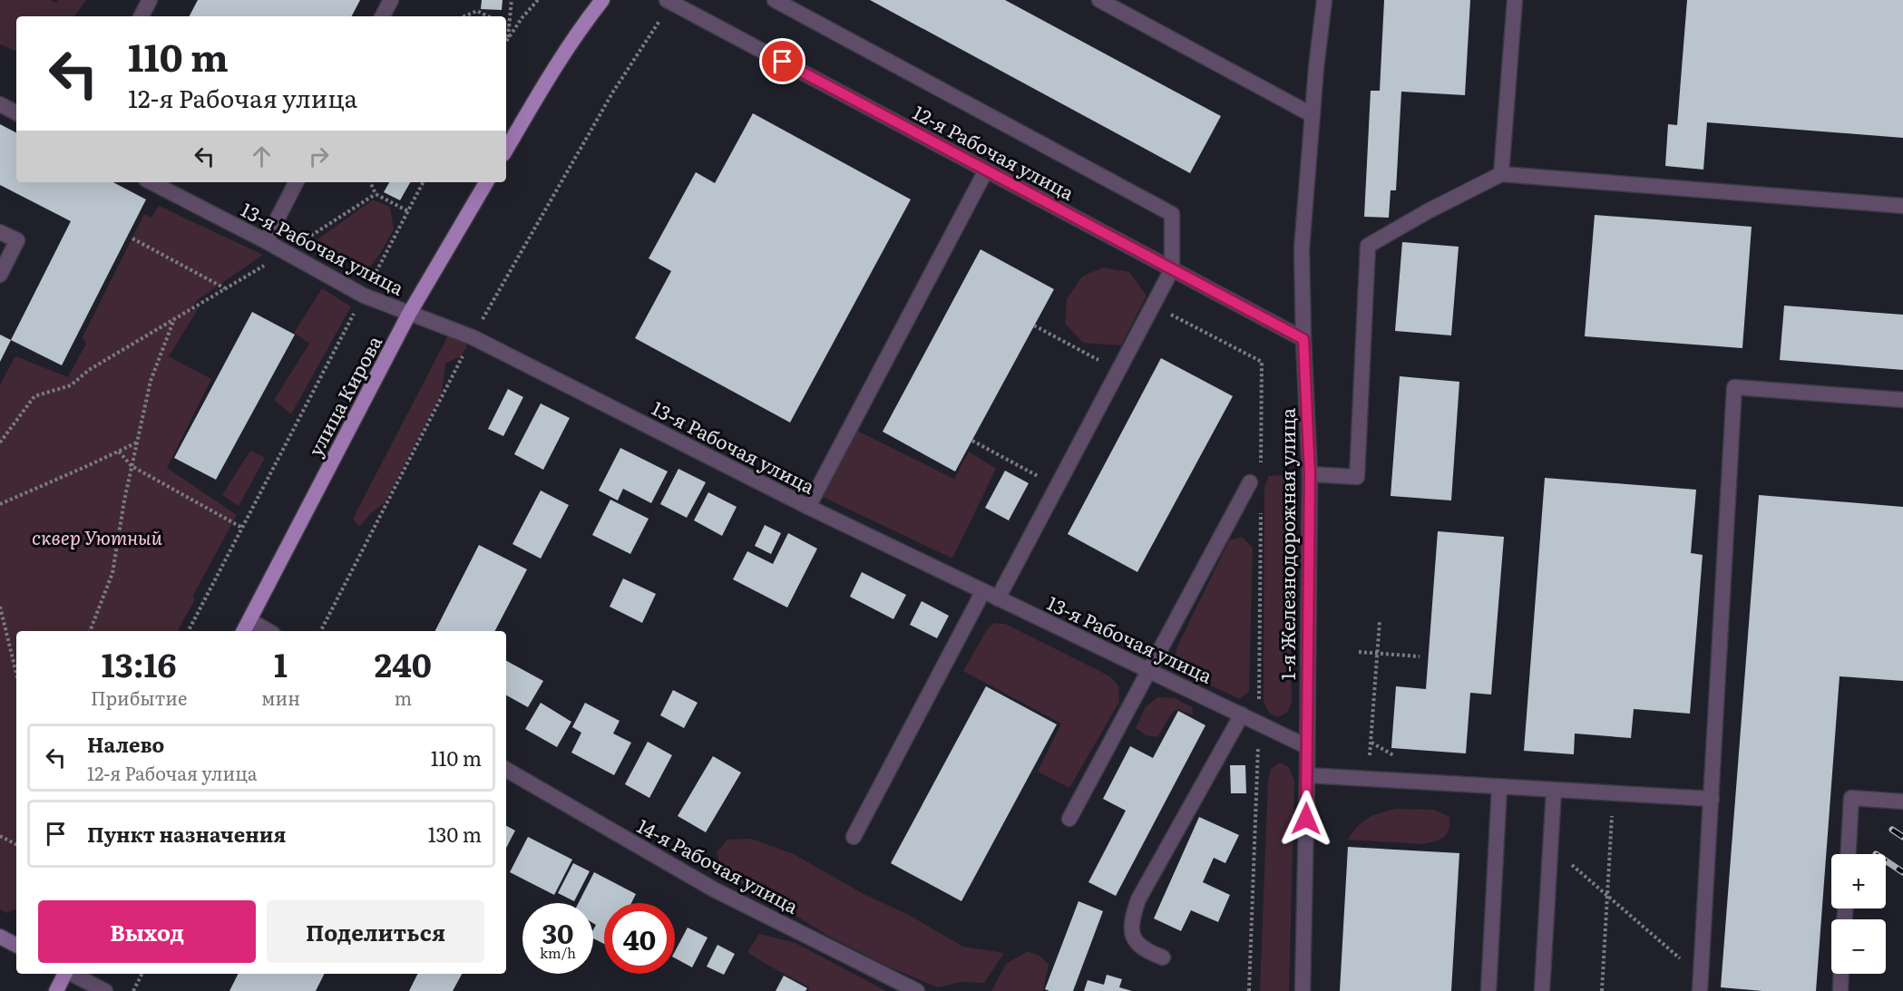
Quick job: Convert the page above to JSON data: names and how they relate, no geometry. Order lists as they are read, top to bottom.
{
  "streets": {
    "main road": ["улица Кирова"],
    "street": [
      "12-я Рабочая улица",
      "13-я Рабочая улица",
      "1-я Железнодорожная улица",
      "14-я Рабочая улица"
    ]
  },
  "crossings": [
    ["12-я Рабочая улица", "1-я Железнодорожная улица"],
    ["13-я Рабочая улица", "улица Кирова"],
    ["13-я Рабочая улица", "1-я Железнодорожная улица"]
  ],
  "parks": ["сквер Уютный"],
  "page": {
    "turn": ["110 m", "12-я Рабочая улица"],
    "eta": [
      "13:16",
      "Прибытие",
      "1",
      "мин",
      "240",
      "m"
    ],
    "list": [
      {
        "name": "Налево",
        "note": "12-я Рабочая улица",
        "value": "110 m"
      },
      {
        "name": "Пункт назначения",
        "value": "130 m"
      }
    ],
    "map_buttons": ["+", "−"],
    "buttons": ["Выход", "Поделиться"],
    "speed": "30 km/h",
    "limit": "40"
  }
}
